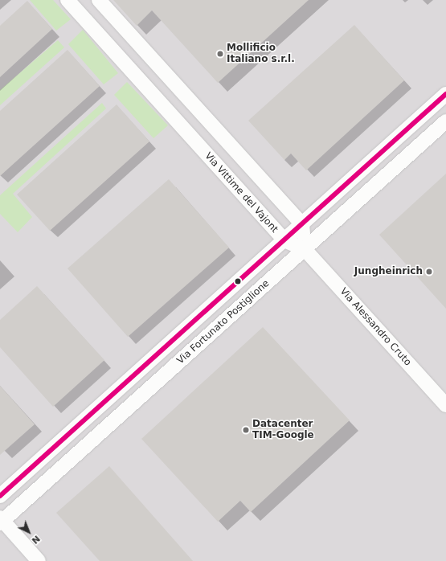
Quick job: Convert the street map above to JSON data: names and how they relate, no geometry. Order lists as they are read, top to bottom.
{
  "streets": {
    "street": ["Via Vittime del Vajont", "Via Fortunato Postiglione", "Via Alessandro Cruto"]
  },
  "crossings": [
    ["Via Vittime del Vajont", "Via Fortunato Postiglione"],
    ["Via Vittime del Vajont", "Via Alessandro Cruto"],
    ["Via Fortunato Postiglione", "Via Alessandro Cruto"]
  ],
  "places": ["Mollificio Italiano s.r.l.", "Jungheinrich", "Datacenter TIM-Google"],
  "north": "bottom right"
}
